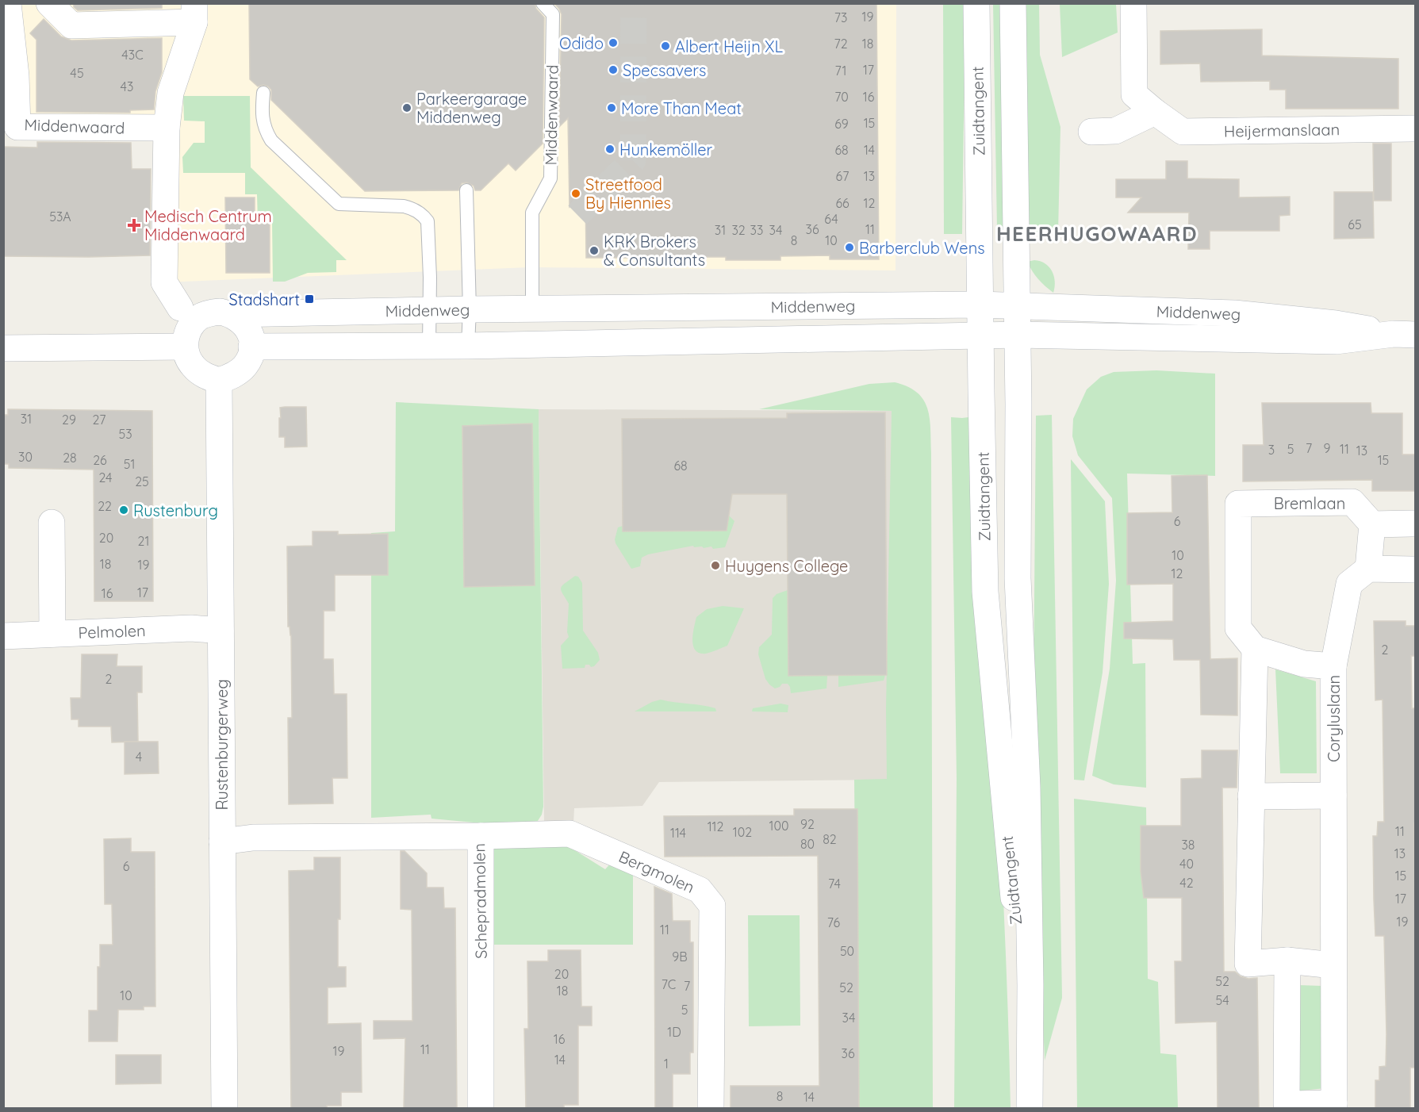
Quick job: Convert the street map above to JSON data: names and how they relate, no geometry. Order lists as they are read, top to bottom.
{
  "streets": {
    "street": [
      "Zuidtangent",
      "Middenwaard",
      "Heijermanslaan",
      "Middenweg",
      "Bremlaan",
      "Pelmolen",
      "Coryluslaan",
      "Rustenburgerweg",
      "Bergmolen",
      "Schepradmolen"
    ]
  },
  "crossings": [
    ["Zuidtangent", "Middenweg"],
    ["Middenwaard", "Middenweg"],
    ["Middenweg", "Rustenburgerweg"],
    ["Bremlaan", "Coryluslaan"],
    ["Pelmolen", "Rustenburgerweg"],
    ["Rustenburgerweg", "Schepradmolen"],
    ["Bergmolen", "Schepradmolen"]
  ],
  "districts": ["HEERHUGOWAARD"],
  "places": {
    "other": [
      "Odido",
      "Albert Heijn XL",
      "Specsavers",
      "Parkeergarage Middenweg",
      "More Than Meat",
      "Hunkemöller",
      "Streetfood By Hiennies",
      "Barberclub Wens",
      "KRK Brokers & Consultants",
      "Rustenburg",
      "Huygens College"
    ],
    "health": ["Medisch Centrum Middenwaard"],
    "transit": ["Stadshart"]
  },
  "house_numbers": [
    "19",
    "73",
    "72",
    "18",
    "43C",
    "17",
    "71",
    "45",
    "43",
    "70",
    "16",
    "15",
    "69",
    "68",
    "14",
    "67",
    "13",
    "66",
    "12",
    "53A",
    "64",
    "65",
    "36",
    "11",
    "31",
    "32",
    "33",
    "34",
    "8",
    "10",
    "31",
    "29",
    "27",
    "53",
    "7",
    "9",
    "5",
    "11",
    "3",
    "13",
    "30",
    "28",
    "26",
    "15",
    "51",
    "68",
    "24",
    "25",
    "22",
    "6",
    "20",
    "21",
    "10",
    "18",
    "19",
    "12",
    "17",
    "16",
    "2",
    "2",
    "4",
    "92",
    "100",
    "112",
    "11",
    "102",
    "114",
    "82",
    "80",
    "38",
    "13",
    "40",
    "6",
    "15",
    "42",
    "74",
    "17",
    "19",
    "76",
    "11",
    "50",
    "9B",
    "20",
    "52",
    "7C",
    "7",
    "52",
    "18",
    "10",
    "54",
    "5",
    "34",
    "1D",
    "16",
    "11",
    "19",
    "36",
    "14",
    "1",
    "8",
    "14"
  ]
}
